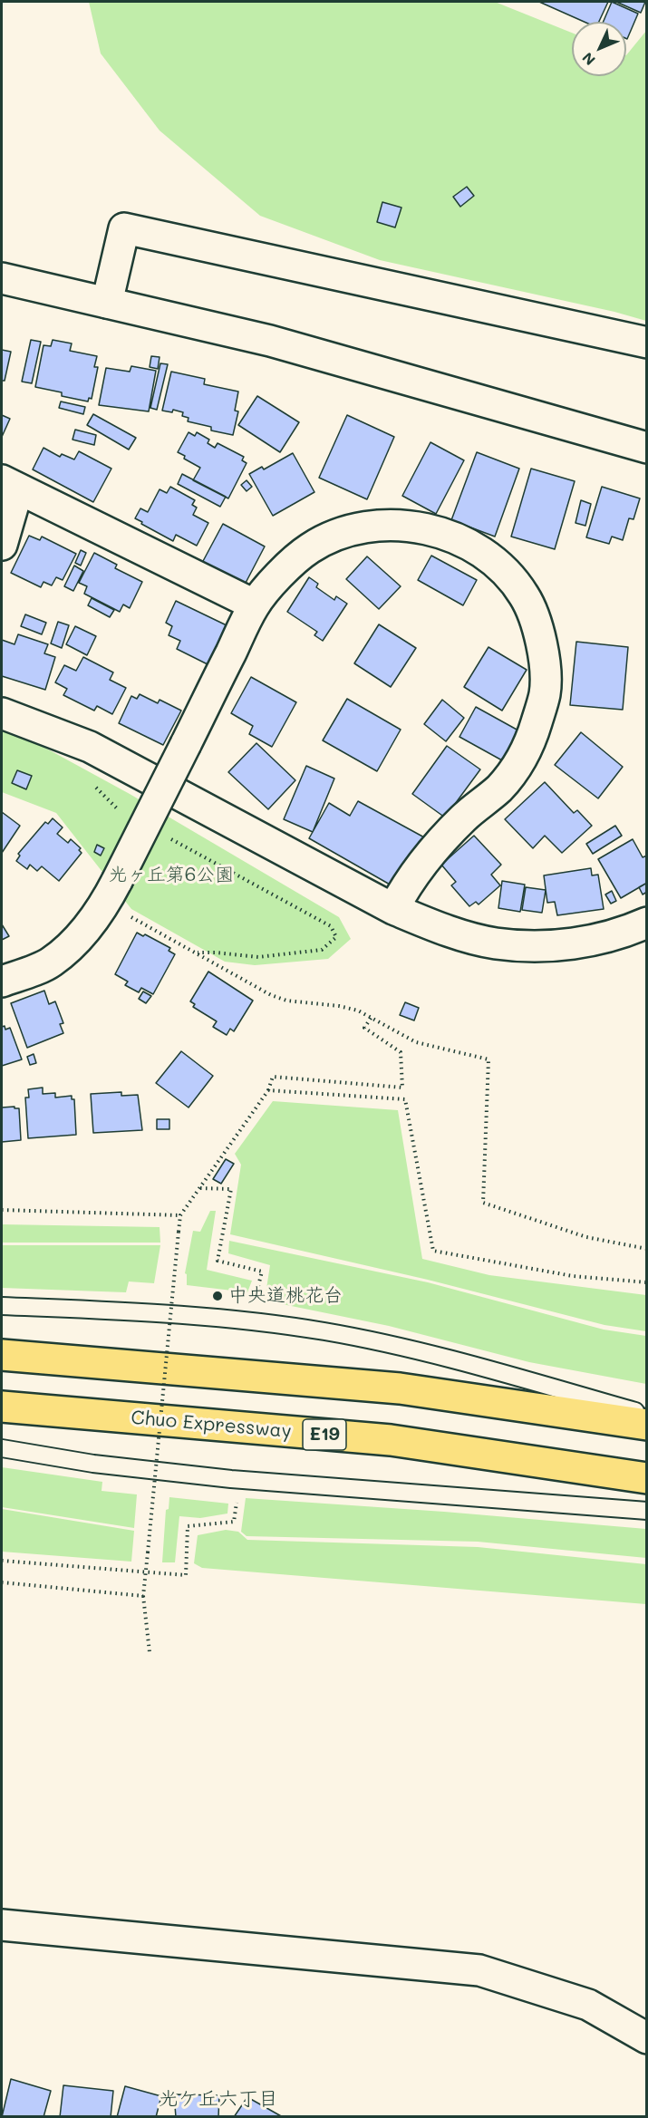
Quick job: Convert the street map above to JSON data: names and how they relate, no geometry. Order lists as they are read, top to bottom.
{
  "streets": {
    "highway": ["Chuo Expressway", "E19"]
  },
  "districts": ["光ケ丘六丁目"],
  "parks": ["光ヶ丘第6公園"],
  "places": ["中央道桃花台"],
  "north": "bottom left"
}
